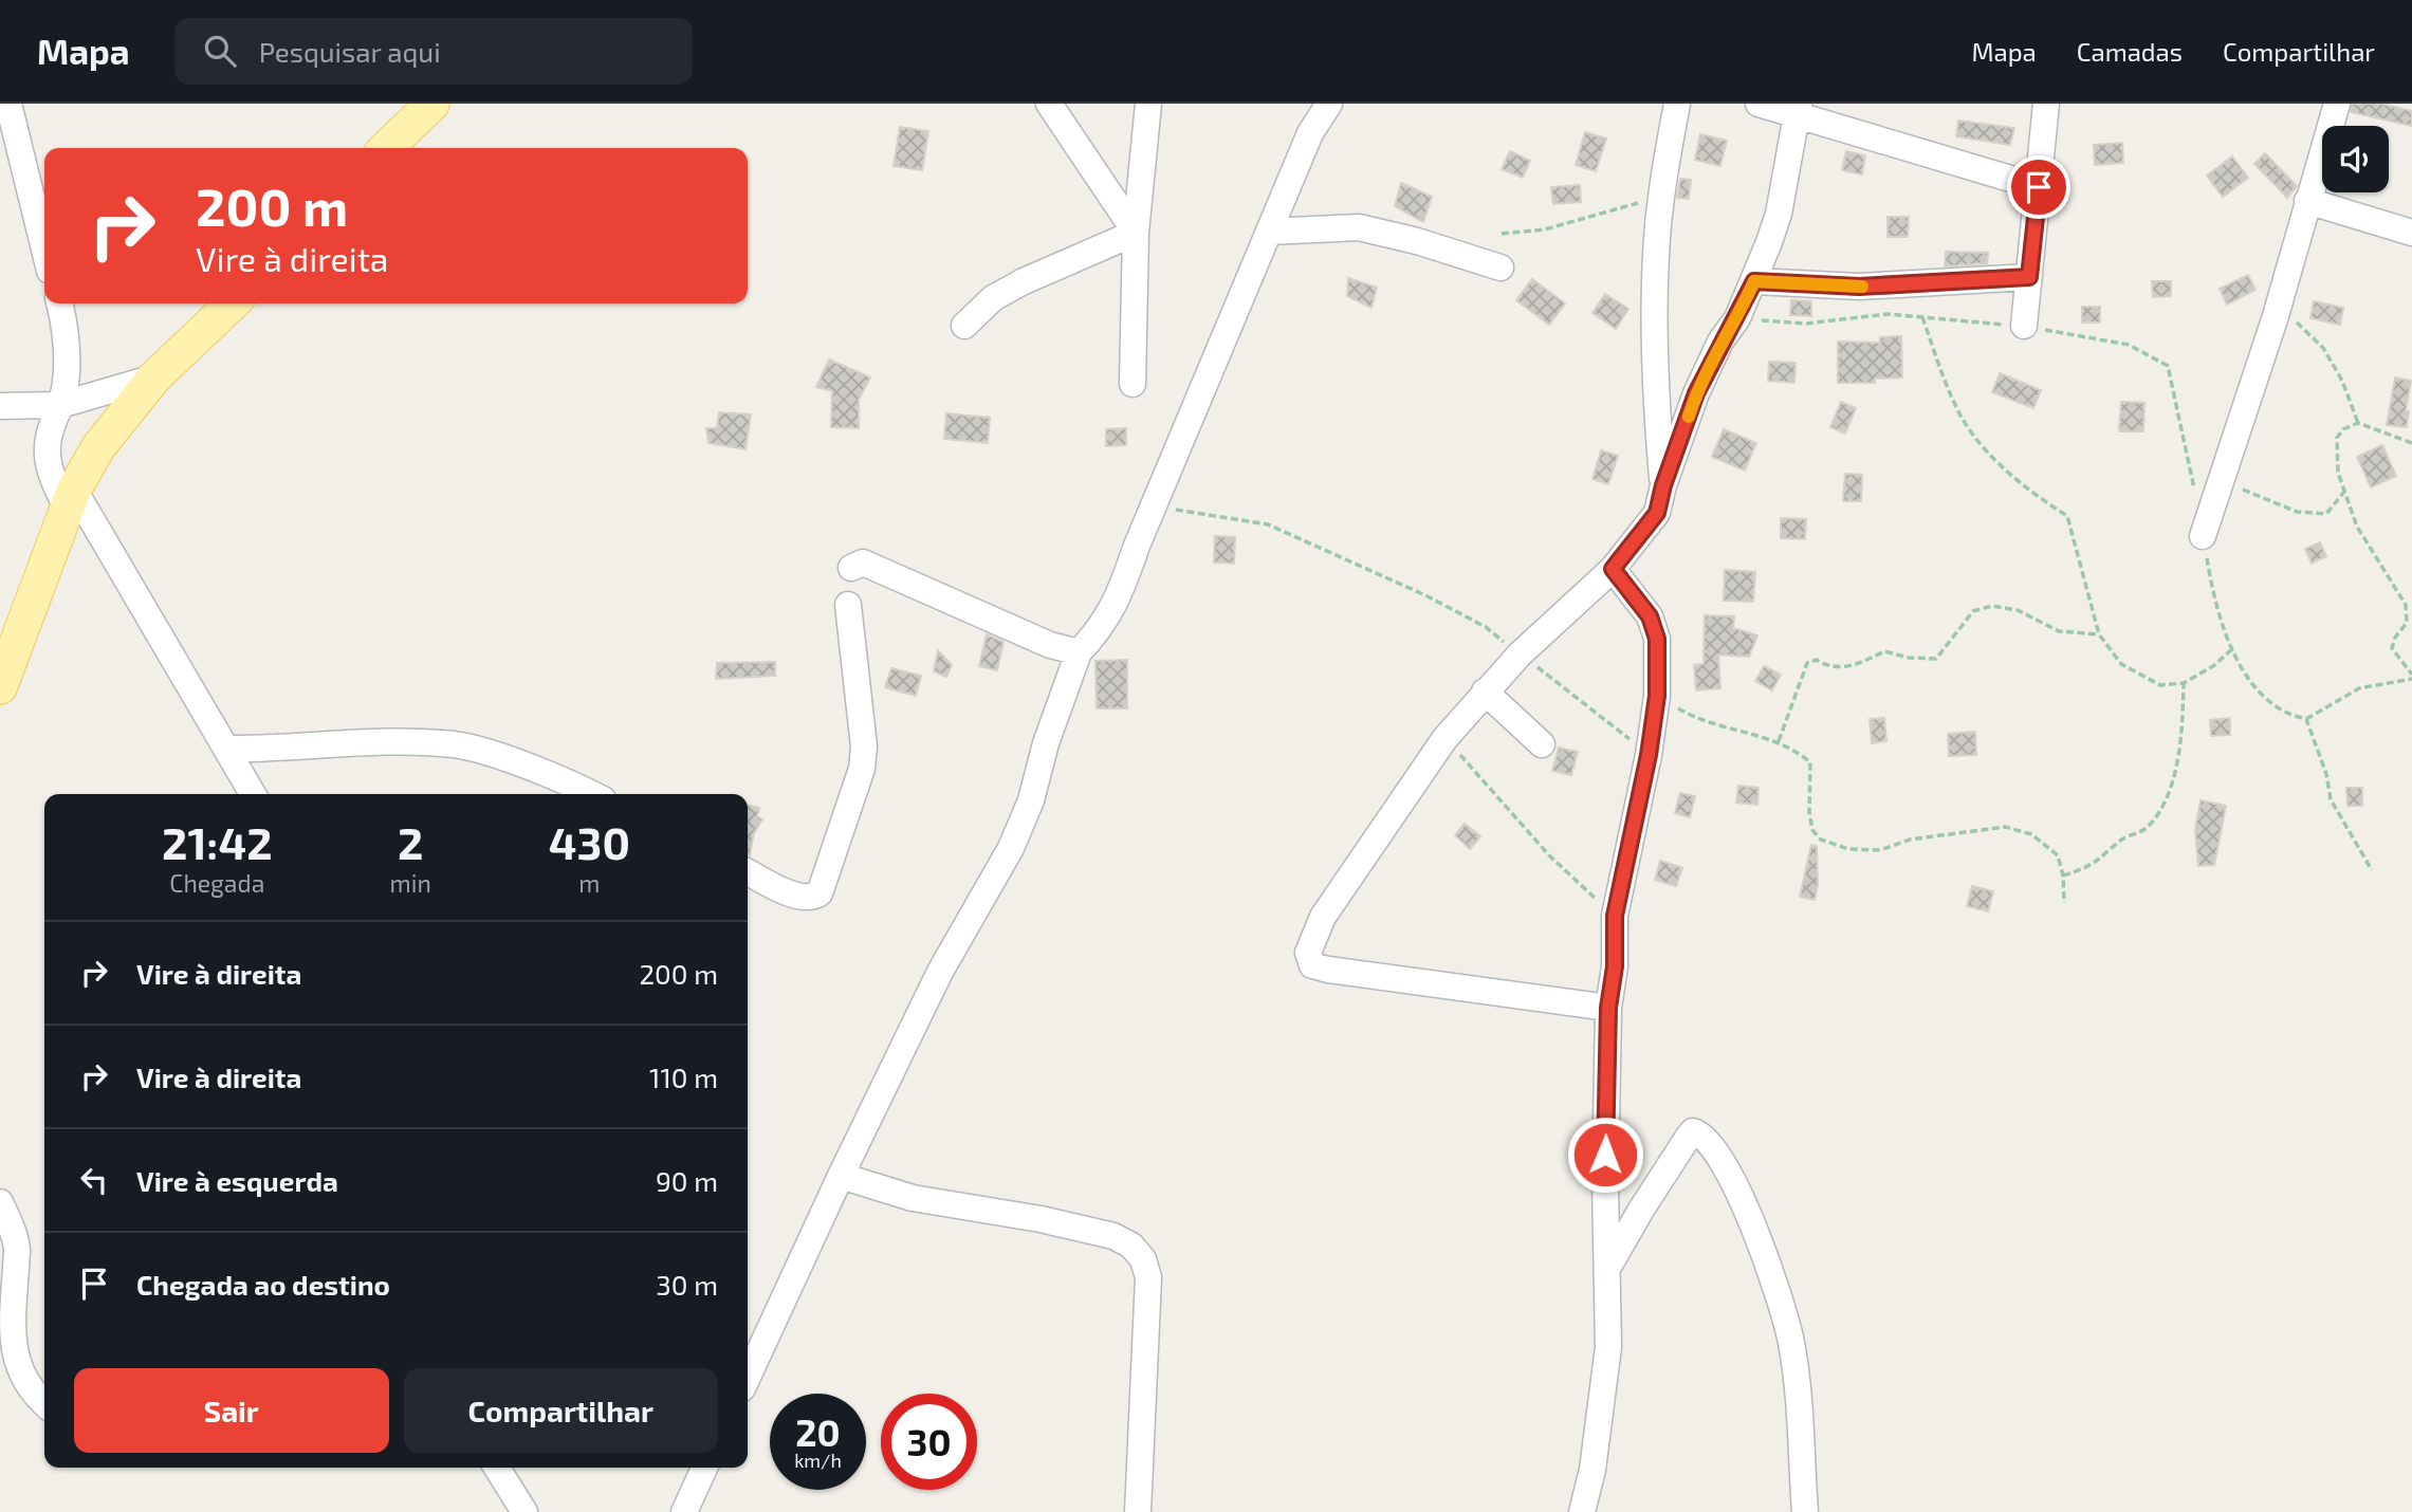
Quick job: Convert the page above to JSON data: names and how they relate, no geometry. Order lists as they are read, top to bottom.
{
  "page": {
    "header": "Mapa",
    "search": "Pesquisar aqui",
    "nav": ["Mapa", "Camadas", "Compartilhar"],
    "turn": ["200 m", "Vire à direita"],
    "eta": [
      "21:42",
      "Chegada",
      "2",
      "min",
      "430",
      "m"
    ],
    "list": [
      {
        "name": "Vire à direita",
        "value": "200 m"
      },
      {
        "name": "Vire à direita",
        "value": "110 m"
      },
      {
        "name": "Vire à esquerda",
        "value": "90 m"
      },
      {
        "name": "Chegada ao destino",
        "value": "30 m"
      }
    ],
    "buttons": ["Sair", "Compartilhar"],
    "speed": "20 km/h",
    "limit": "30"
  }
}
